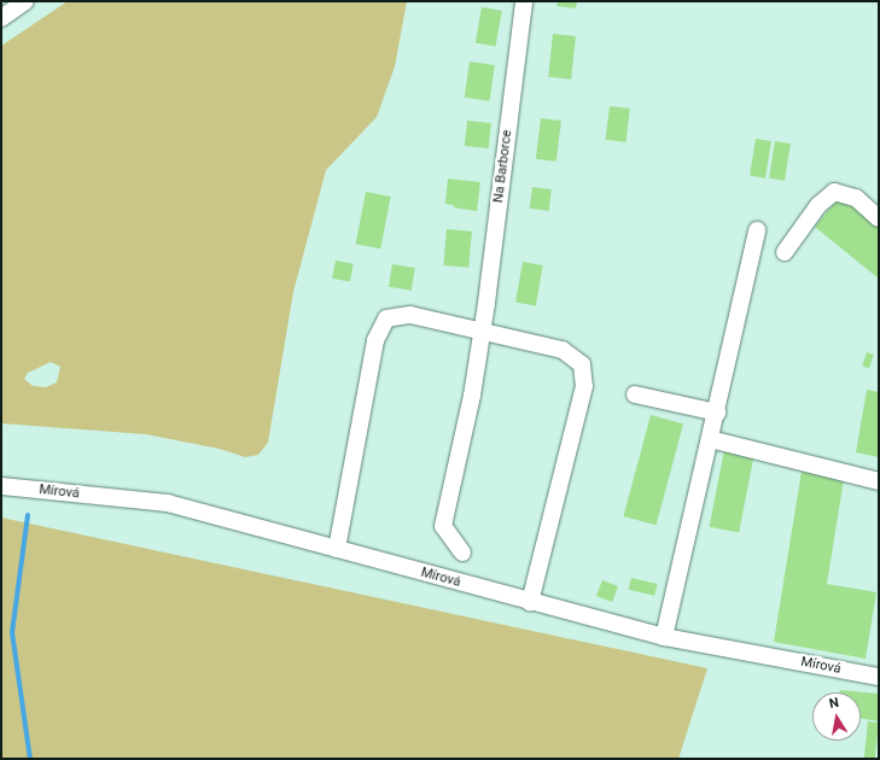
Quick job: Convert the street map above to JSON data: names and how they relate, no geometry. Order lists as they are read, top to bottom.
{
  "streets": {
    "street": ["Na Barborce", "Mírová"]
  },
  "north": "top"
}
